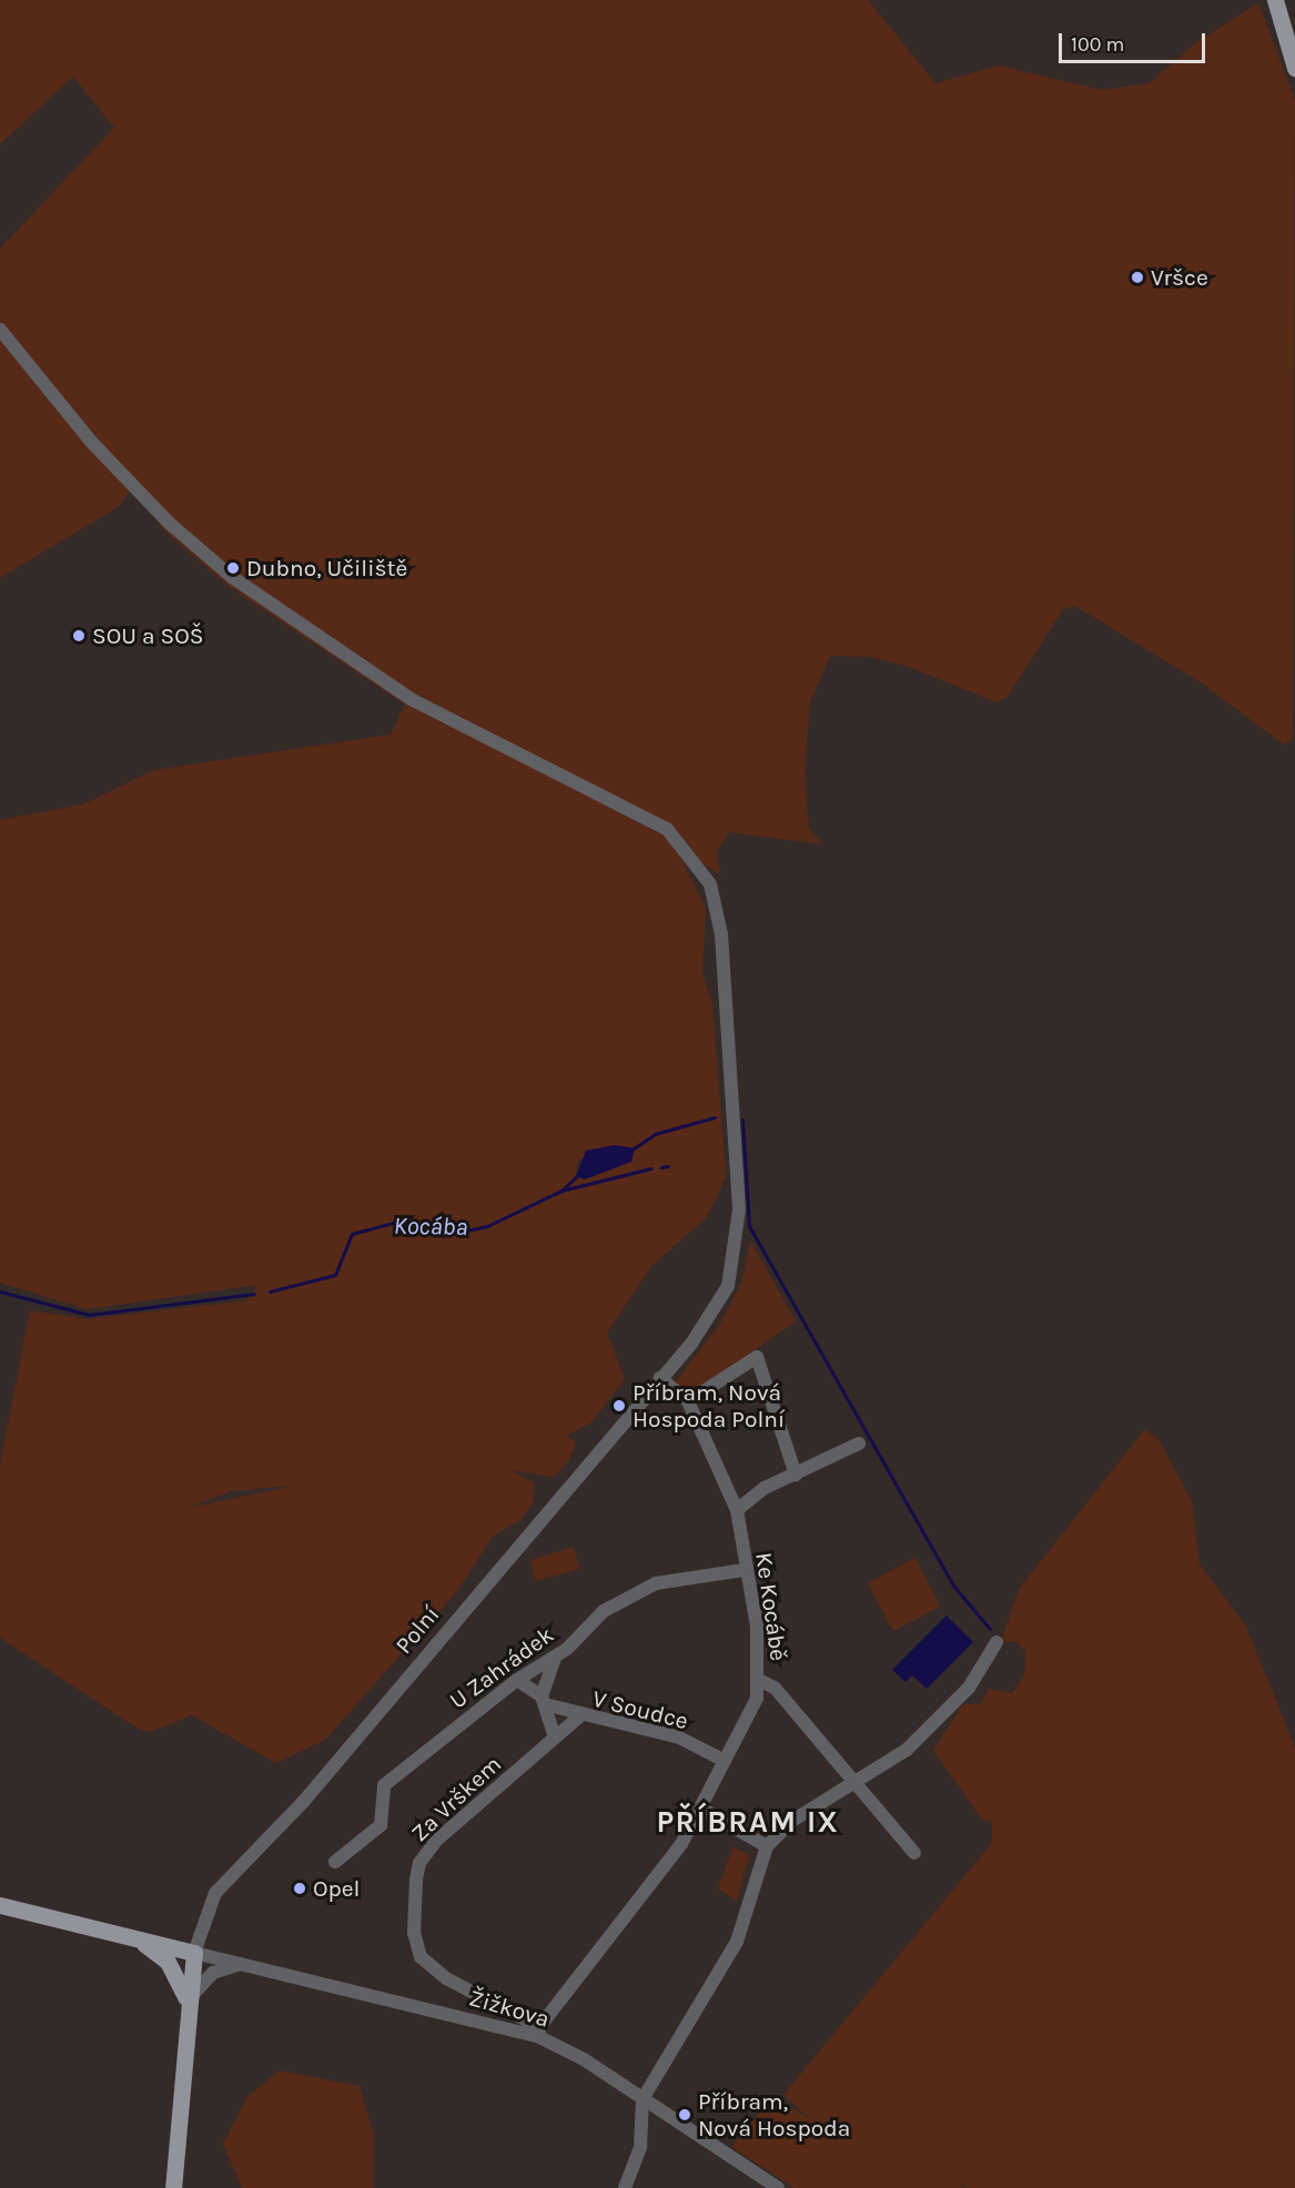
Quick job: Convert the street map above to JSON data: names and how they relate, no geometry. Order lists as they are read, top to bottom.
{
  "streets": {
    "street": [
      "Ke Kocábě",
      "Polní",
      "U Zahrádek",
      "V Soudce",
      "Za Vrškem",
      "Žižkova"
    ]
  },
  "crossings": [
    ["Ke Kocábě", "Polní"],
    ["Ke Kocábě", "U Zahrádek"],
    ["Ke Kocábě", "V Soudce"],
    ["Ke Kocábě", "Za Vrškem"],
    ["Ke Kocábě", "Žižkova"],
    ["Polní", "Žižkova"],
    ["U Zahrádek", "V Soudce"],
    ["V Soudce", "Za Vrškem"],
    ["Za Vrškem", "Žižkova"]
  ],
  "districts": ["PŘÍBRAM IX"],
  "water": ["Kocába"],
  "places": [
    "Vršce",
    "Dubno, Učiliště",
    "SOU a SOŠ",
    "Příbram, Nová Hospoda Polní",
    "Opel",
    "Příbram, Nová Hospoda"
  ],
  "scale_bar": "100 m"
}
